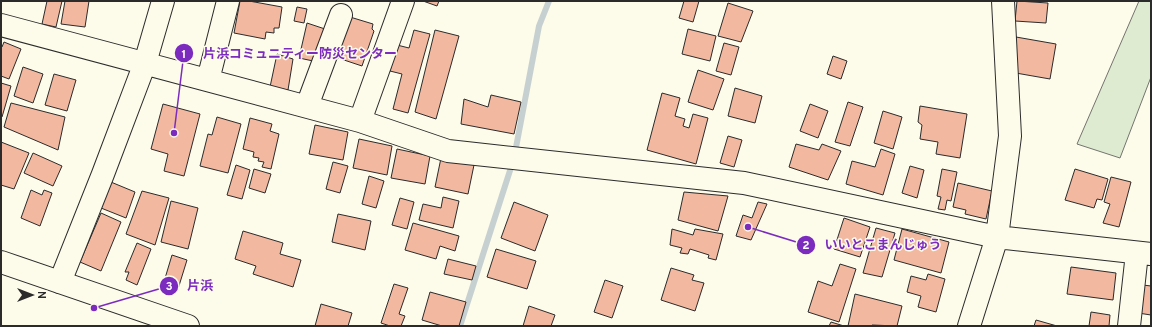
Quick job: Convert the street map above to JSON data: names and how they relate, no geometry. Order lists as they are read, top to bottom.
{
  "places": ["片浜コミュニティー防災センター", "いいとこまんじゅう", "片浜"],
  "north": "right"
}
